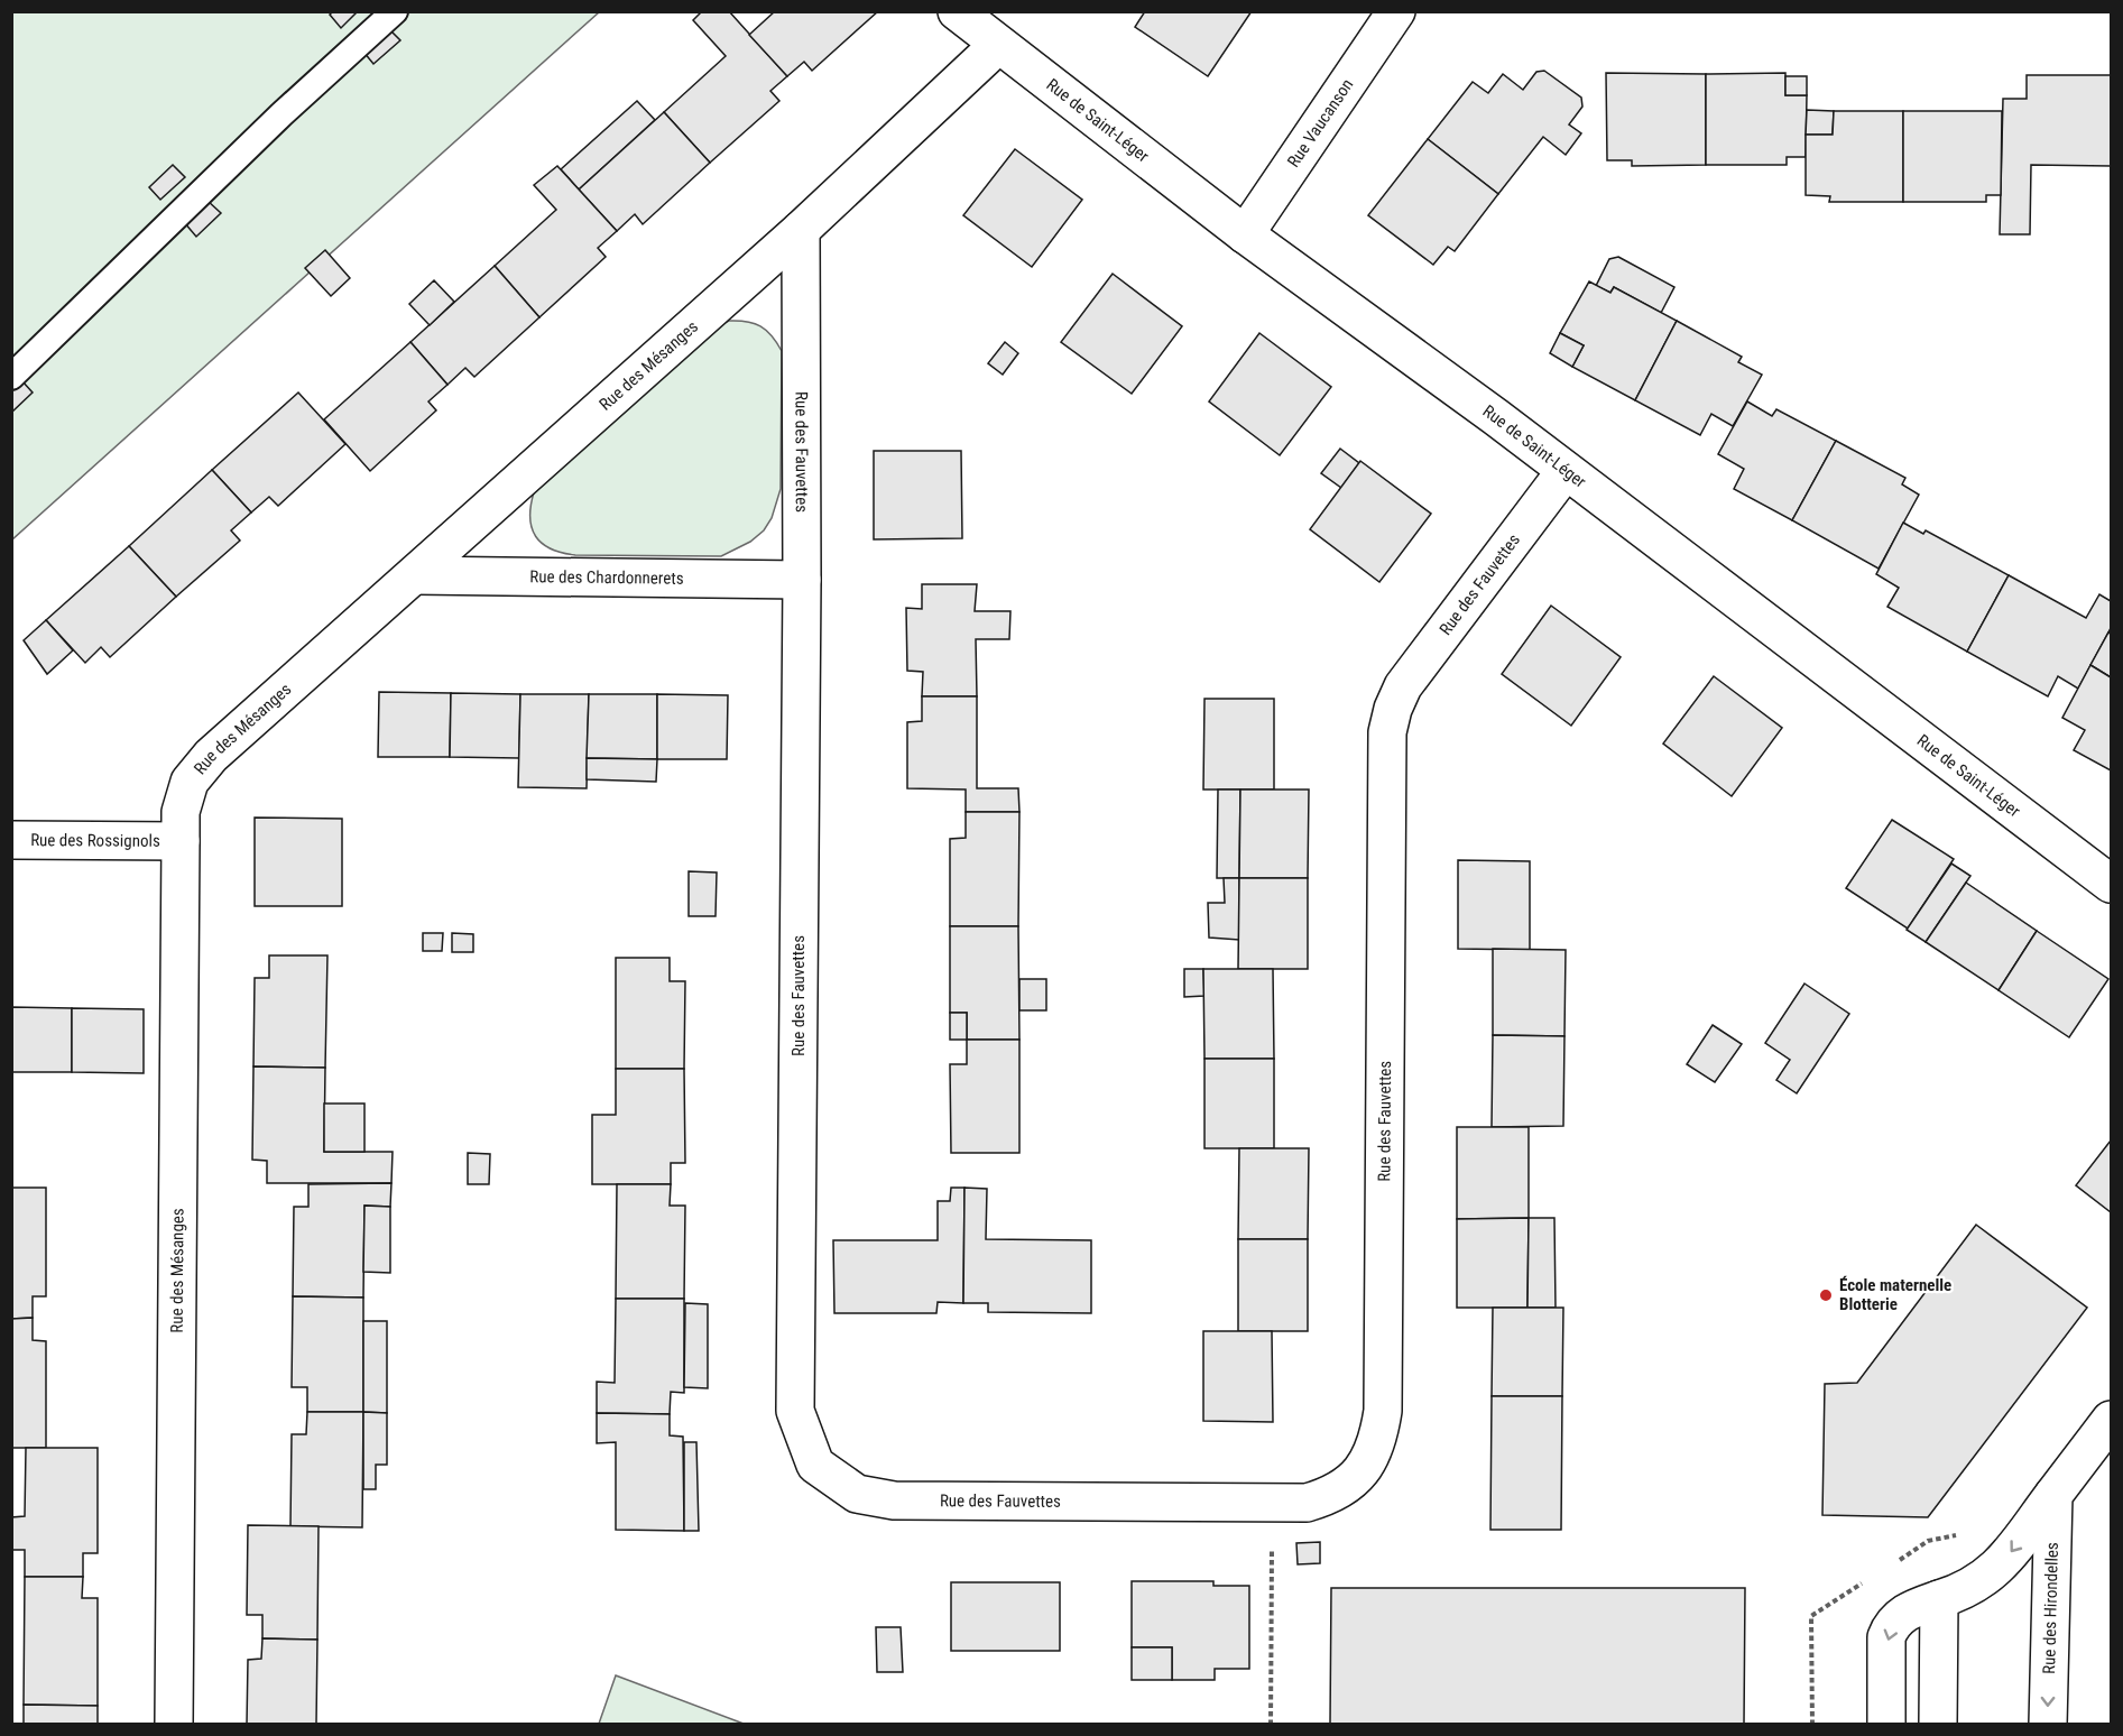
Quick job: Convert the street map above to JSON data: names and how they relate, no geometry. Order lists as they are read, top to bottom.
{
  "streets": {
    "street": [
      "Rue de Saint-Léger",
      "Rue Vaucanson",
      "Rue des Mésanges",
      "Rue des Fauvettes",
      "Rue des Chardonnerets",
      "Rue des Rossignols",
      "Rue des Hirondelles"
    ]
  },
  "crossings": [
    ["Rue de Saint-Léger", "Rue Vaucanson"],
    ["Rue de Saint-Léger", "Rue des Mésanges"],
    ["Rue de Saint-Léger", "Rue des Fauvettes"],
    ["Rue des Mésanges", "Rue des Fauvettes"],
    ["Rue des Mésanges", "Rue des Chardonnerets"],
    ["Rue des Mésanges", "Rue des Rossignols"],
    ["Rue des Fauvettes", "Rue des Chardonnerets"]
  ],
  "one_way": ["Rue des Hirondelles"],
  "places": ["École maternelle Blotterie"]
}
